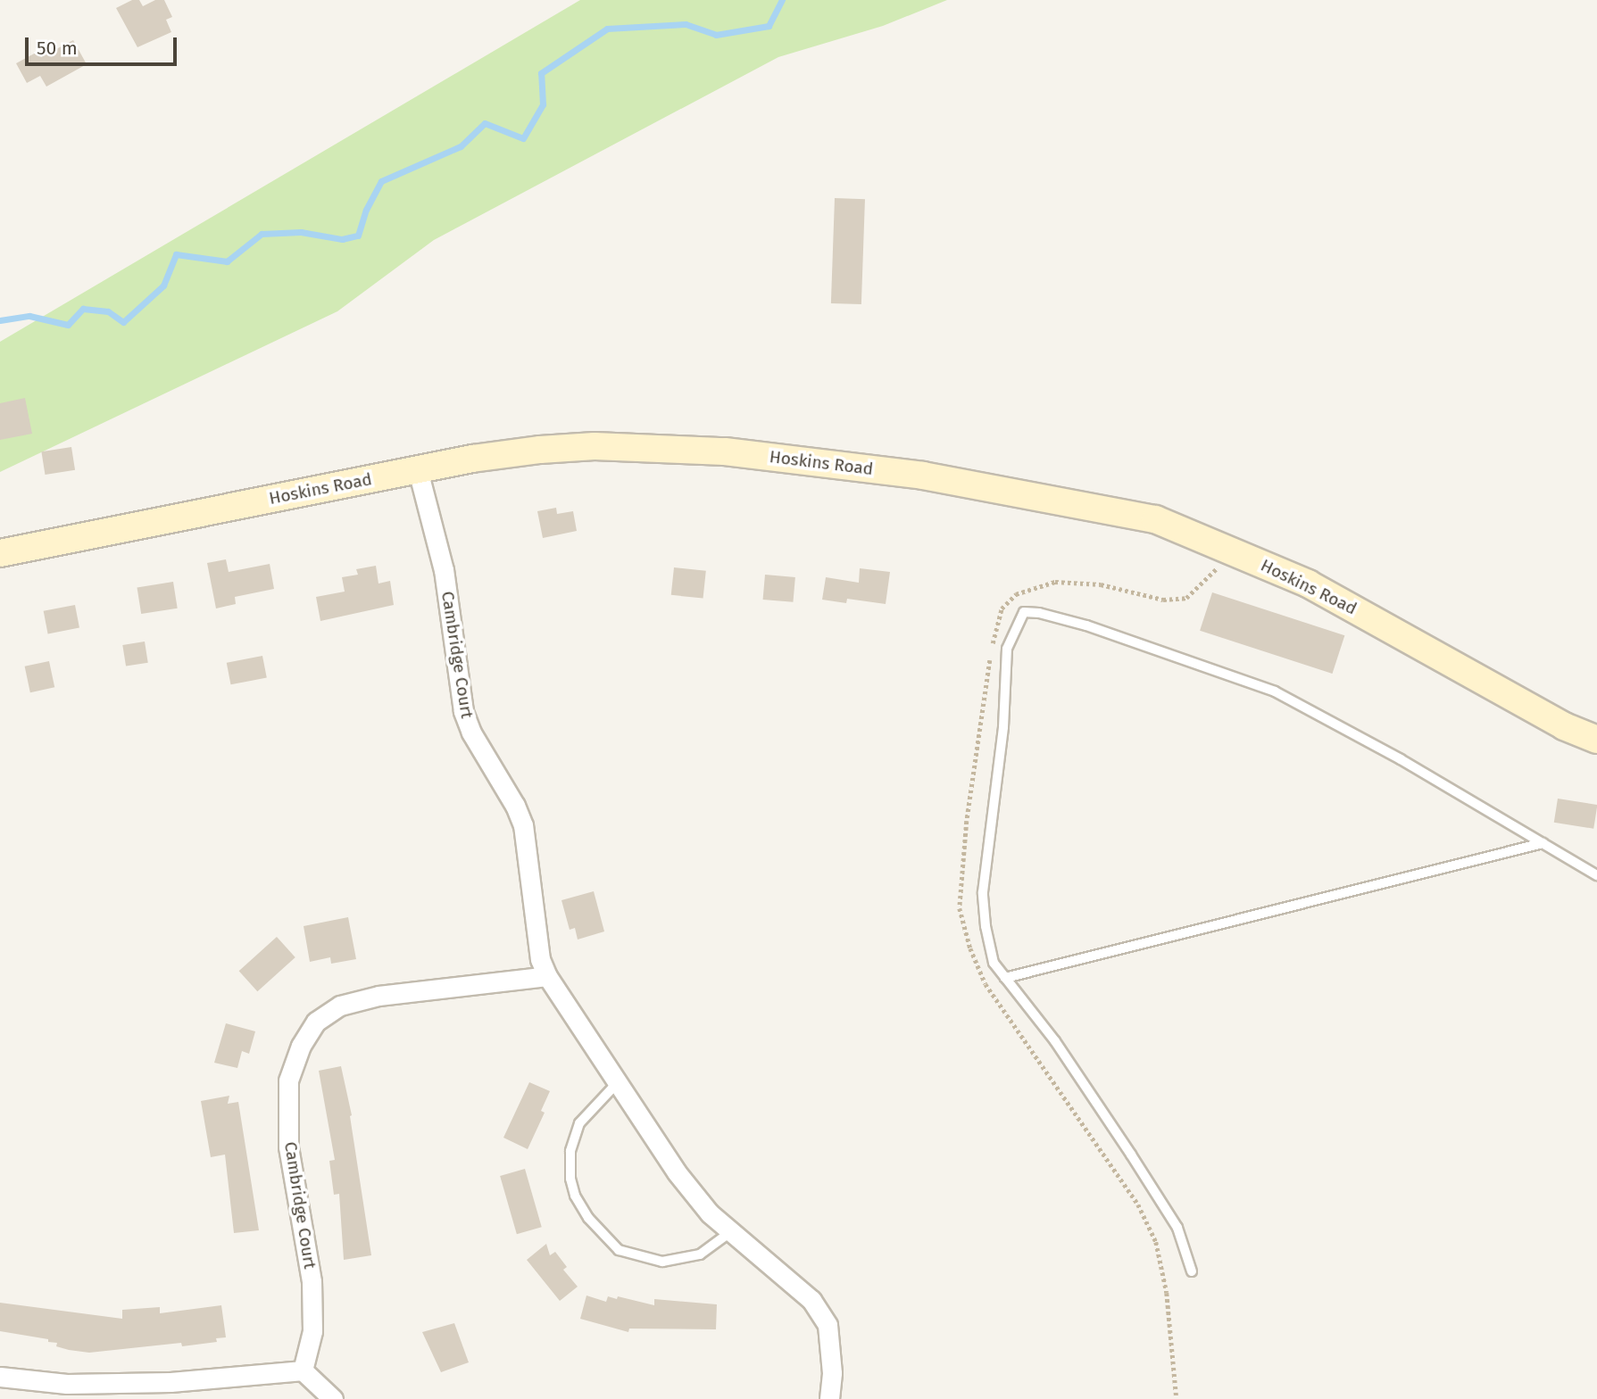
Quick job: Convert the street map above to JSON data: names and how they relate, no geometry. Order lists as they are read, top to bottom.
{
  "streets": {
    "street": ["Hoskins Road", "Cambridge Court"]
  },
  "crossings": [
    ["Hoskins Road", "Cambridge Court"]
  ],
  "scale_bar": "50 m"
}
